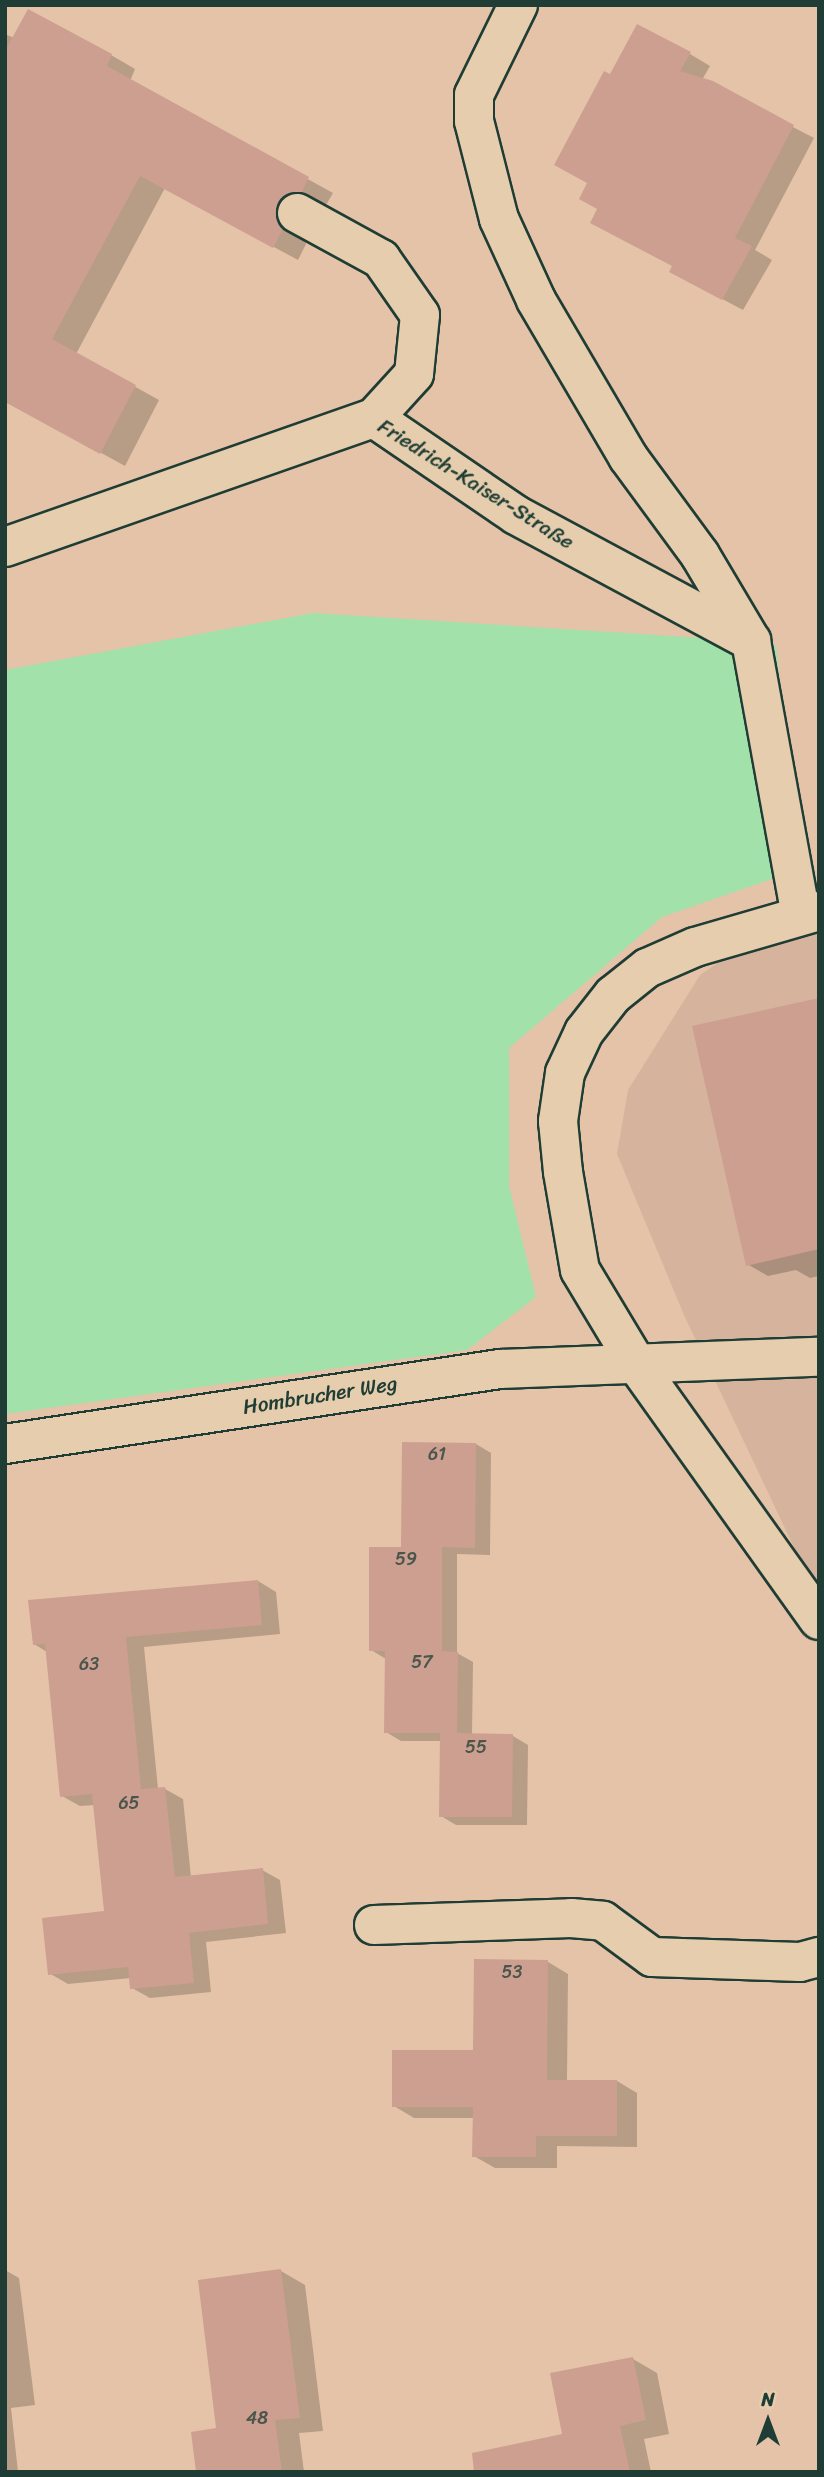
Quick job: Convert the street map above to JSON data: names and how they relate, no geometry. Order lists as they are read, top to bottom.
{
  "streets": {
    "street": ["Friedrich-Kaiser-Straße", "Hombrucher Weg"]
  },
  "house_numbers": [
    "61",
    "59",
    "57",
    "63",
    "55",
    "65",
    "53",
    "48"
  ],
  "north": "top"
}
